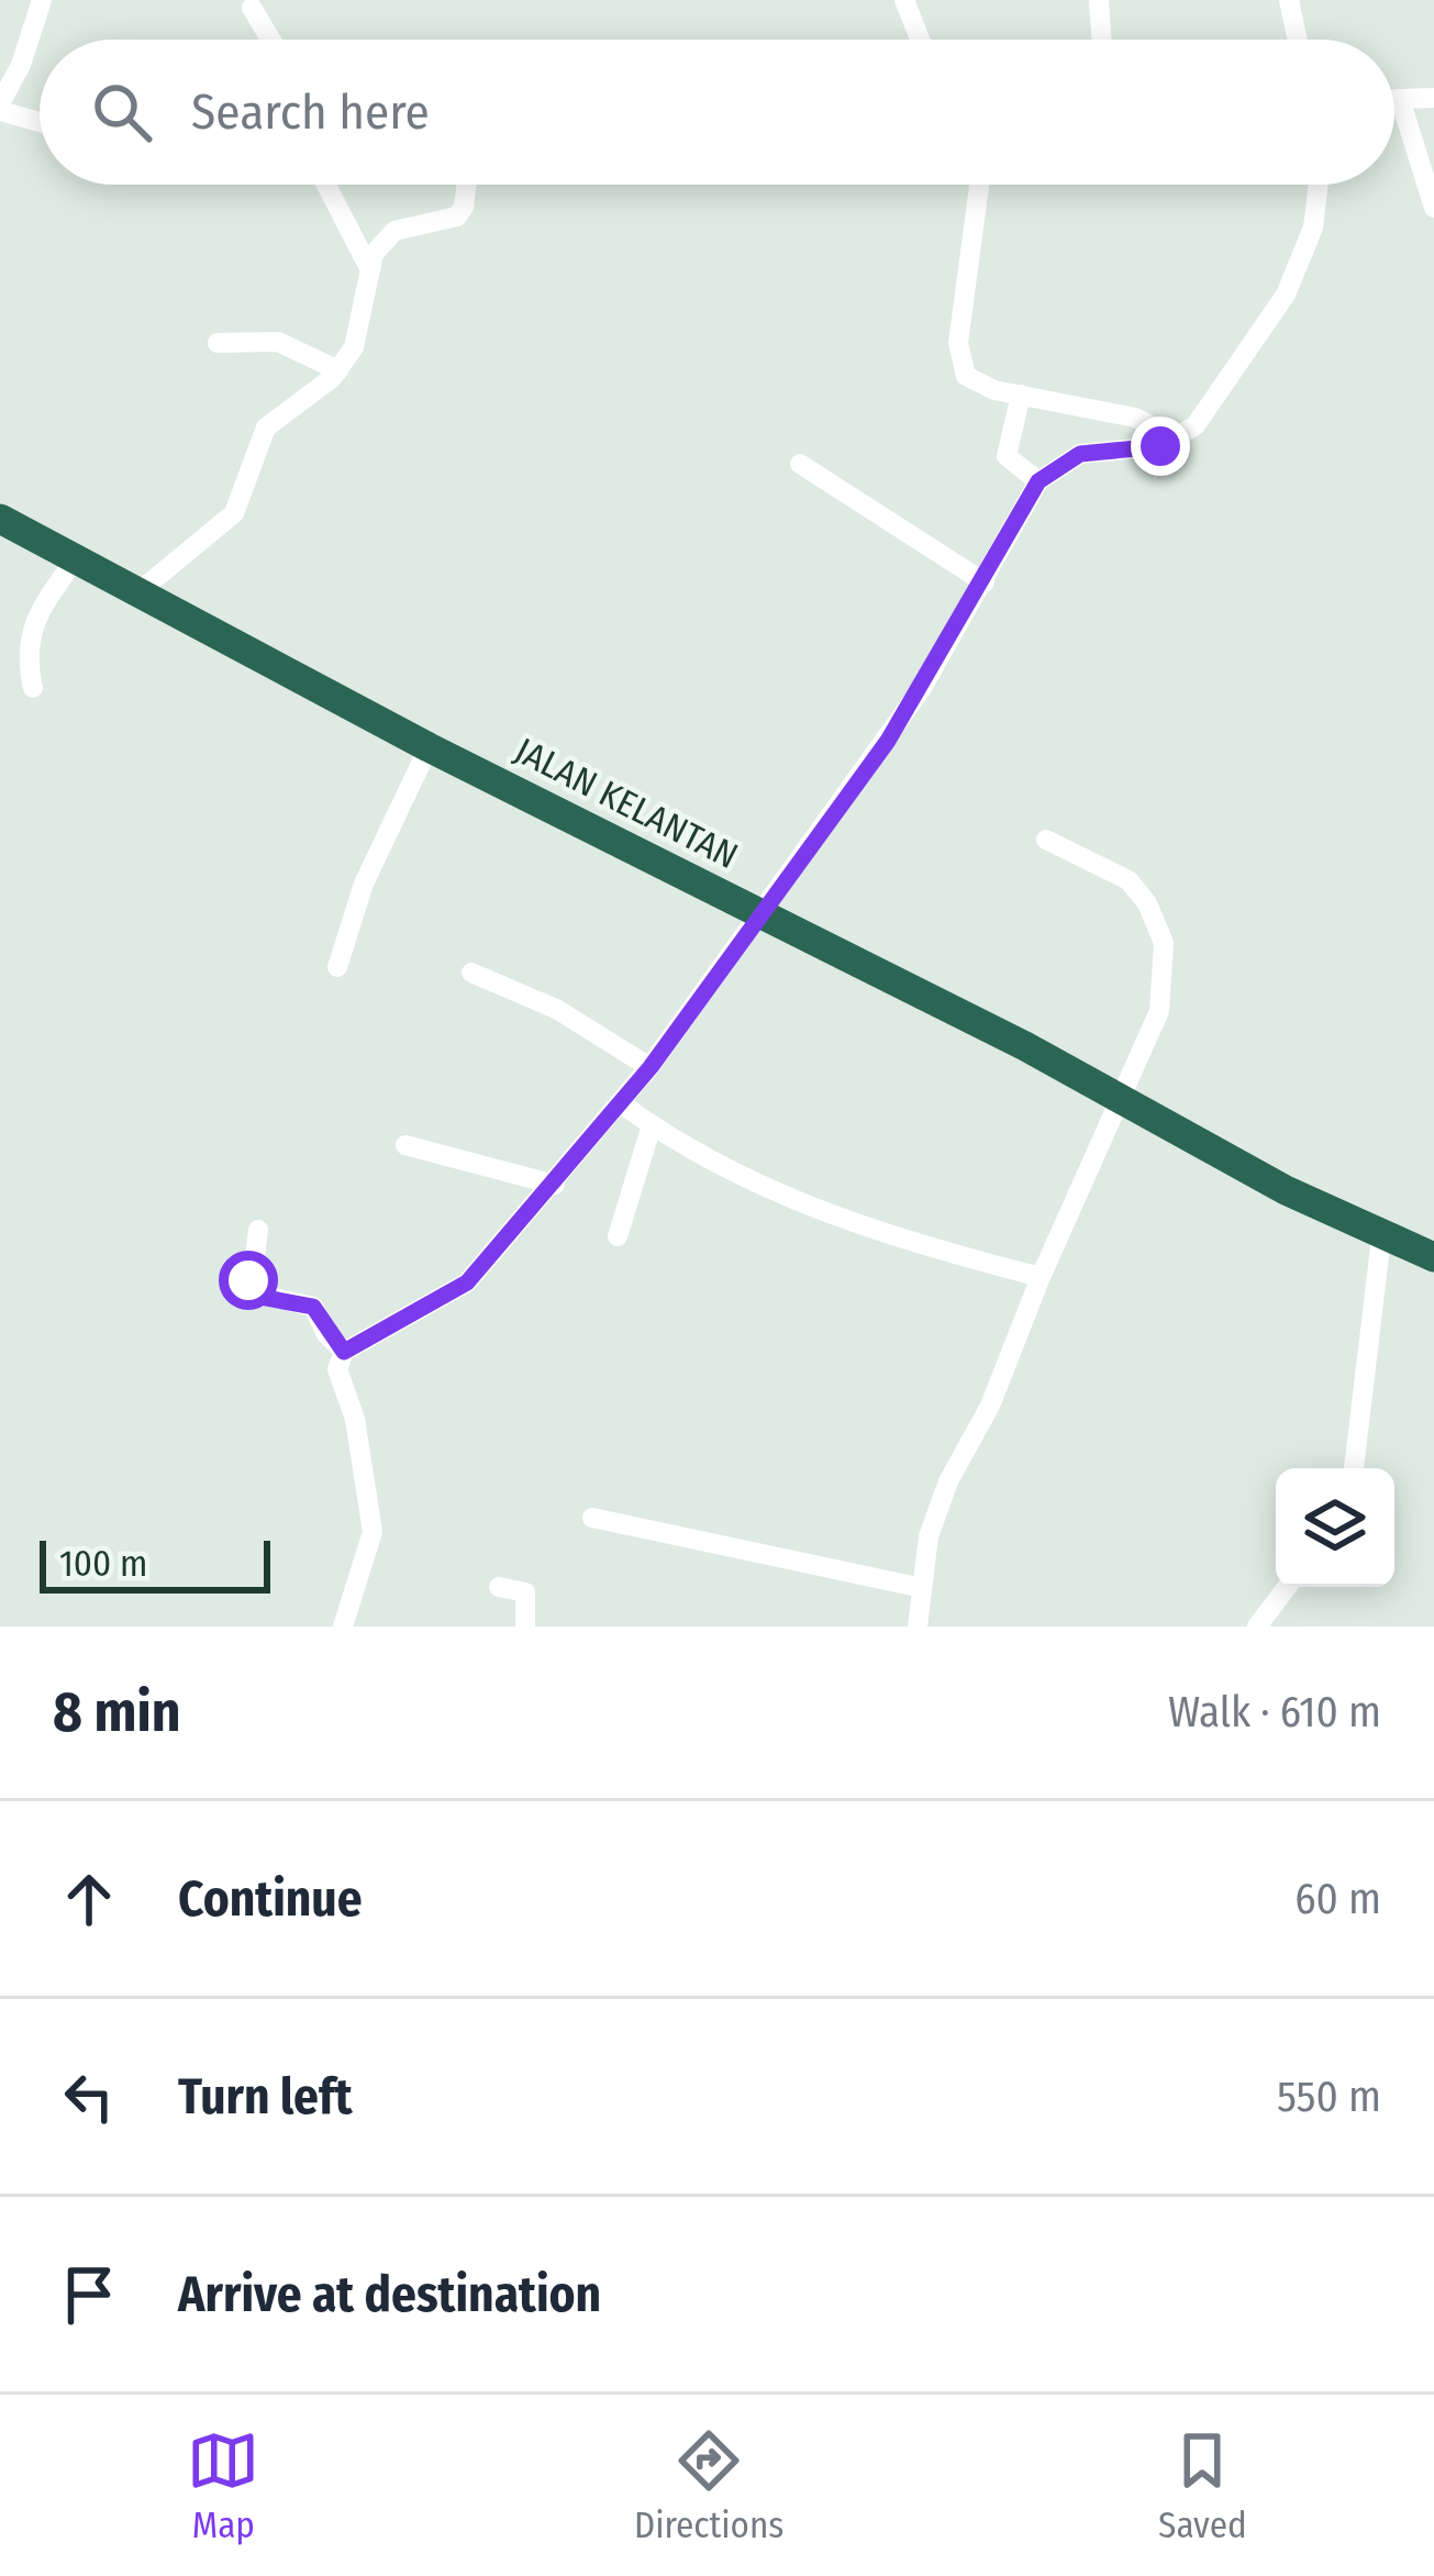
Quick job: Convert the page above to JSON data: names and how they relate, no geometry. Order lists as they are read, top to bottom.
{
  "streets": {
    "highway": ["JALAN KELANTAN"]
  },
  "scale_bar": "100 m",
  "page": {
    "search": "Search here",
    "scale": "100 m",
    "heading": ["8 min", "Walk · 610 m"],
    "list": [
      ["Continue", "60 m"],
      ["Turn left", "550 m"],
      "Arrive at destination"
    ],
    "nav": ["Map", "Directions", "Saved"]
  }
}
